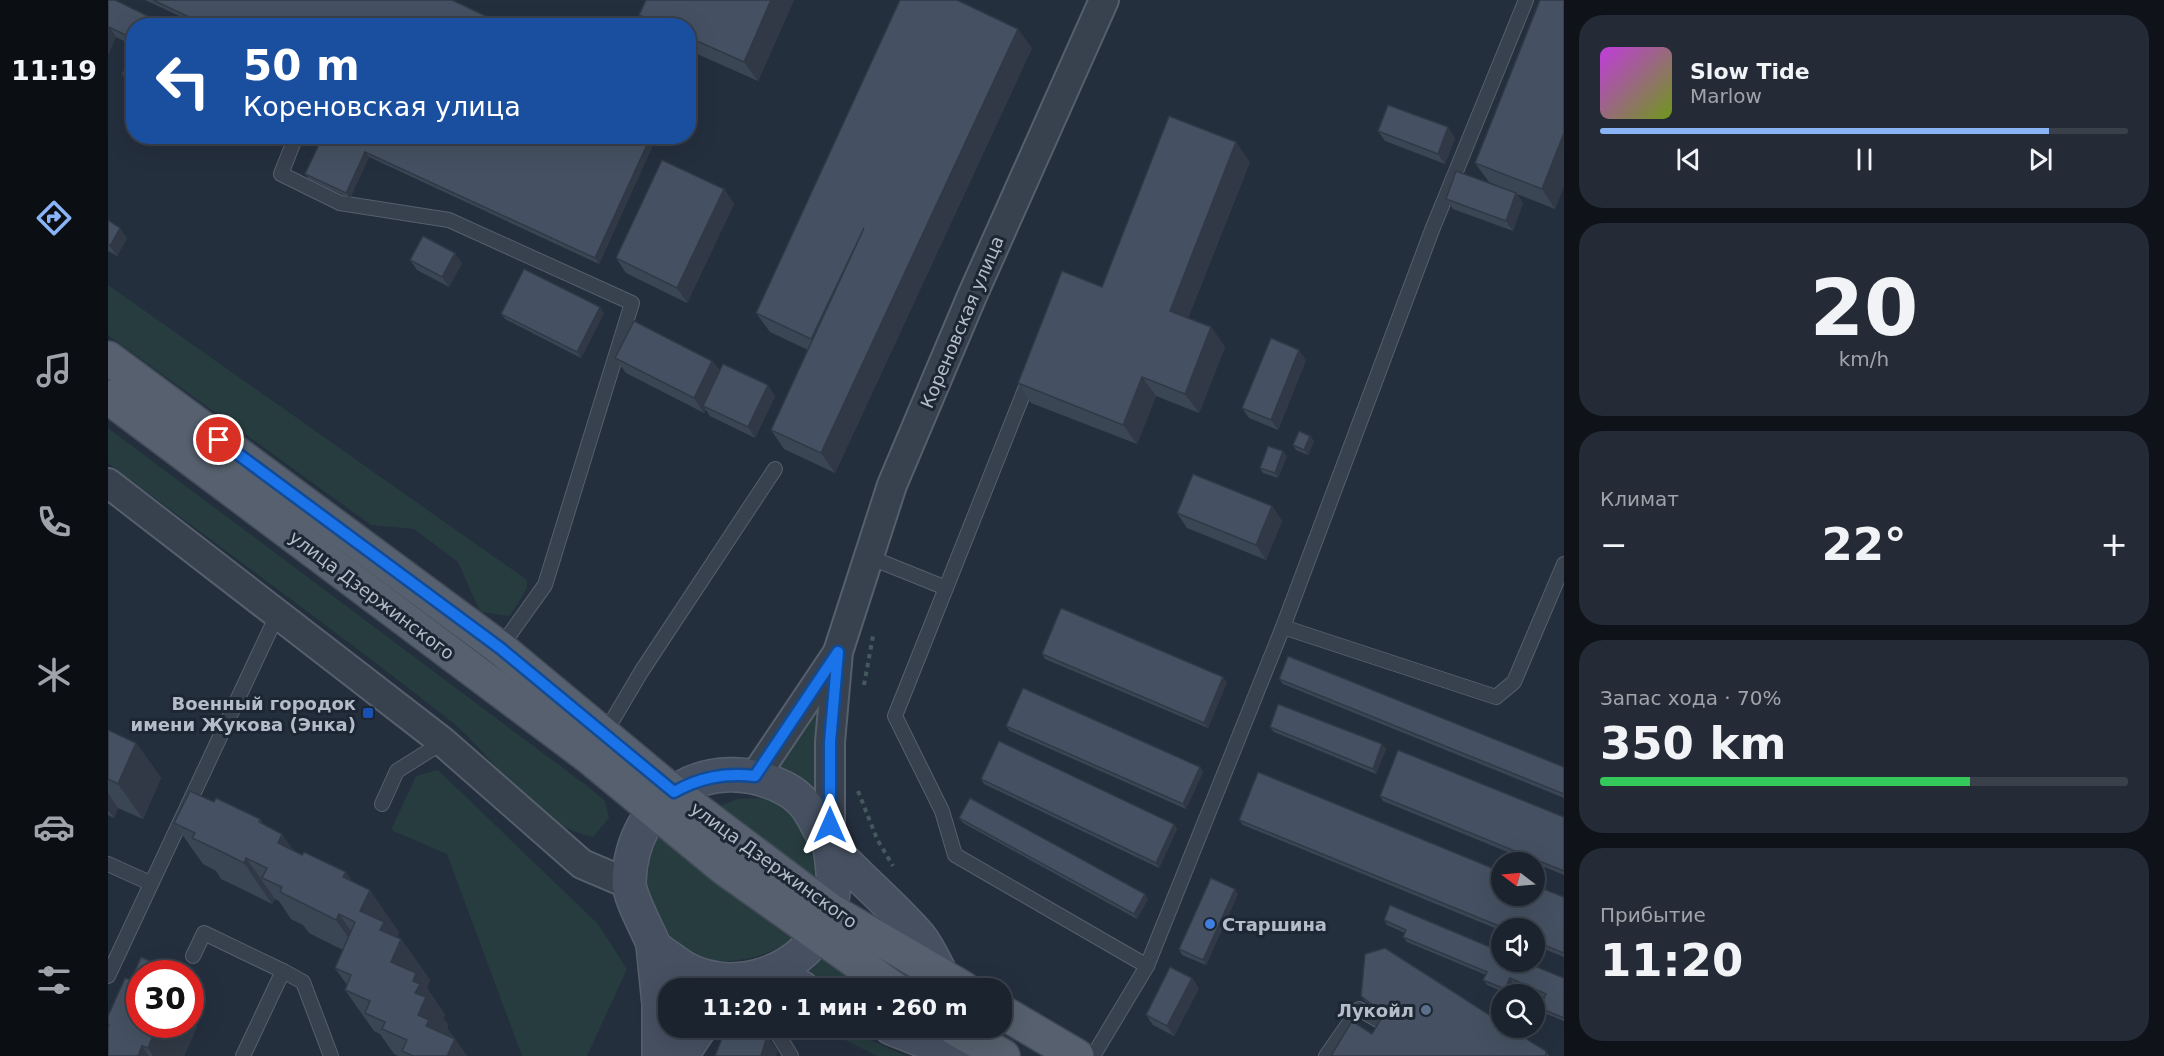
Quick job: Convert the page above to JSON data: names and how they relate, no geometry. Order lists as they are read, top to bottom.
{
  "streets": {
    "main road": ["улица Дзержинского"],
    "street": ["Кореновская улица"]
  },
  "crossings": [
    ["Кореновская улица", "улица Дзержинского"]
  ],
  "places": {
    "transit": ["Военный городок имени Жукова (Энка)"],
    "other": ["Старшина", "Лукойл"]
  },
  "north": "left",
  "page": {
    "tabs": "11:19",
    "turn": ["50 m", "Кореновская улица"],
    "song": ["Slow Tide", "Marlow"],
    "tile": [
      ["20", "km/h"],
      "Климат",
      ["Запас хода · 70%", "350 km"],
      ["Прибытие", "11:20"]
    ],
    "heat": ["−", "22°", "+"],
    "limit": "30",
    "trip": "11:20 · 1 мин · 260 m"
  }
}
